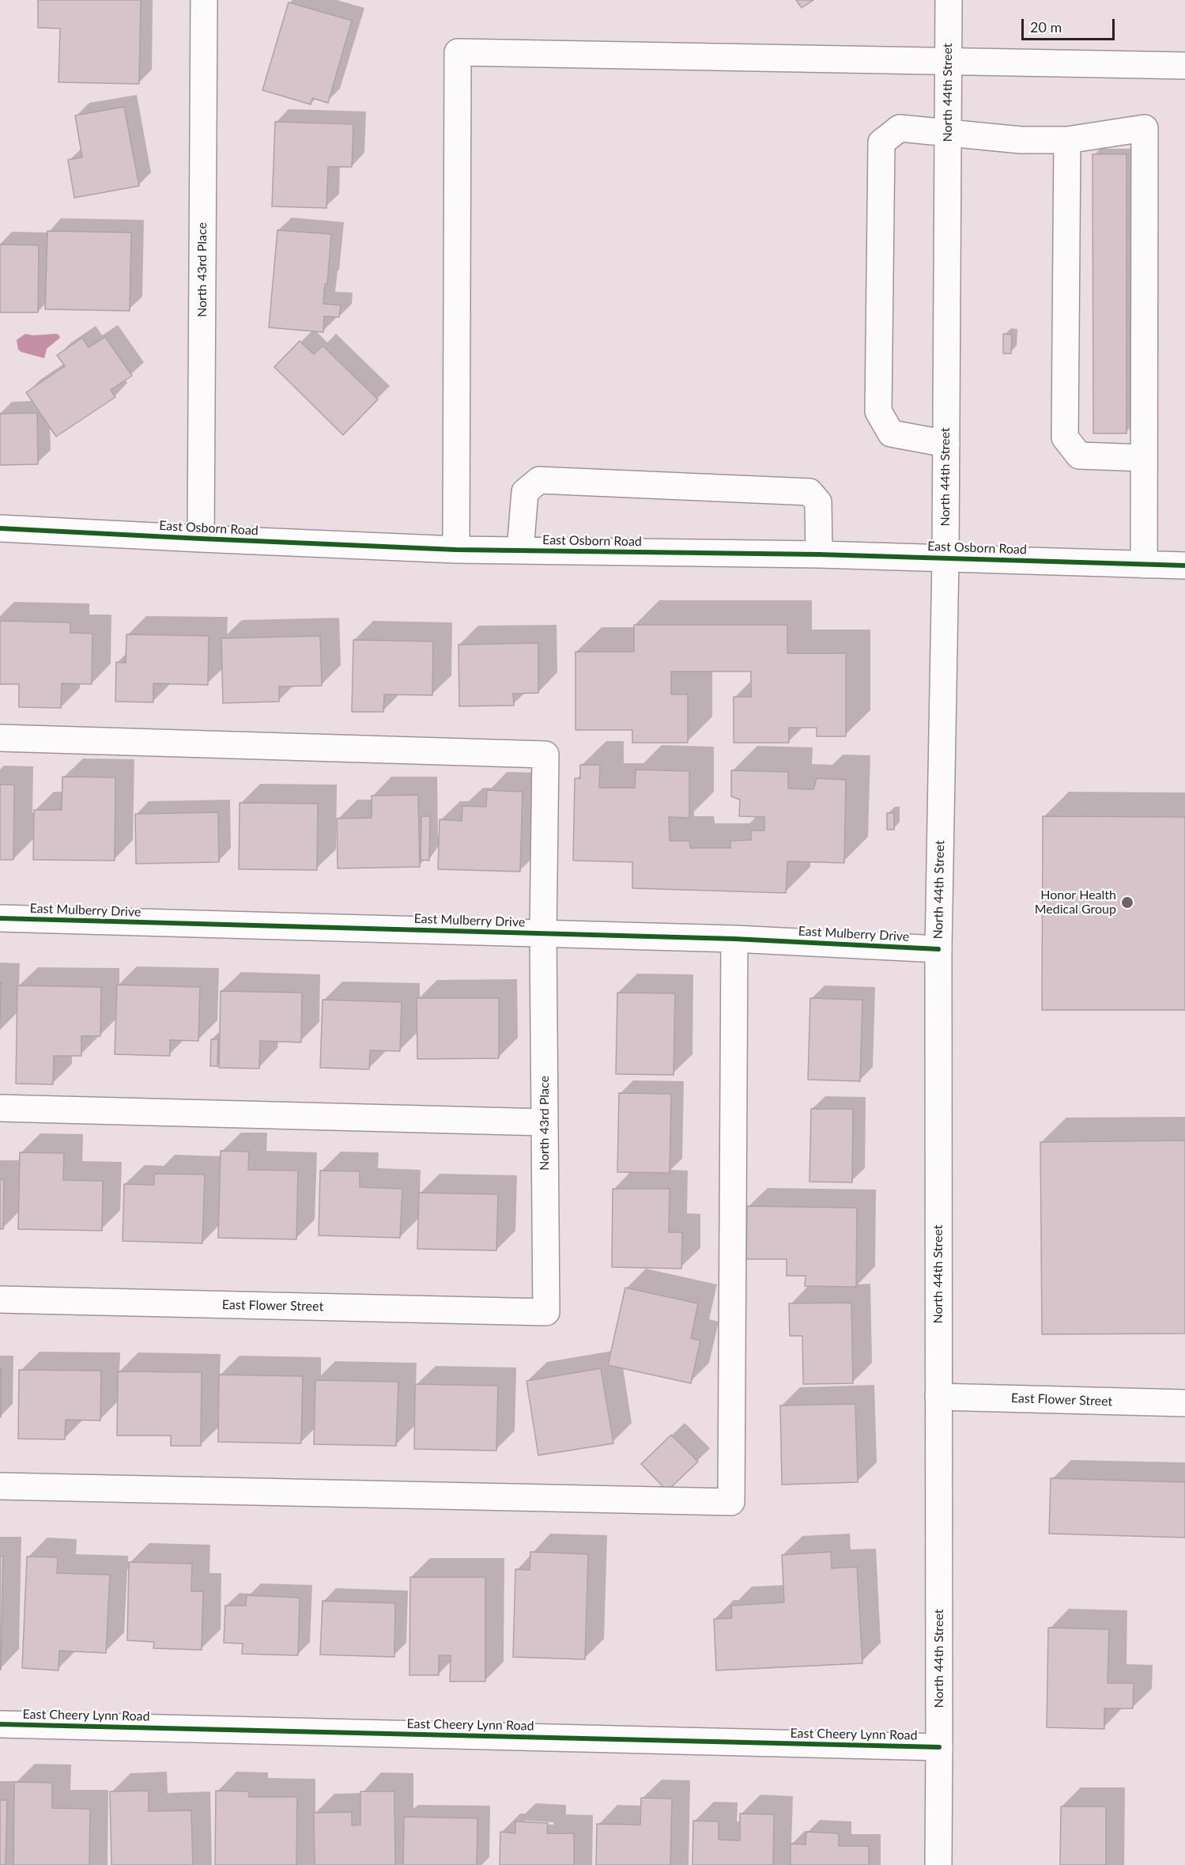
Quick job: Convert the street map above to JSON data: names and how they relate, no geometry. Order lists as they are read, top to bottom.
{
  "streets": {
    "street": [
      "North 44th Street",
      "North 43rd Place",
      "East Osborn Road",
      "East Mulberry Drive",
      "East Flower Street",
      "East Cheery Lynn Road"
    ]
  },
  "crossings": [
    ["North 44th Street", "East Osborn Road"],
    ["North 44th Street", "East Mulberry Drive"],
    ["North 44th Street", "East Flower Street"],
    ["North 44th Street", "East Cheery Lynn Road"],
    ["North 43rd Place", "East Osborn Road"],
    ["North 43rd Place", "East Mulberry Drive"],
    ["North 43rd Place", "East Flower Street"]
  ],
  "places": ["Honor Health Medical Group"],
  "scale_bar": "20 m"
}
